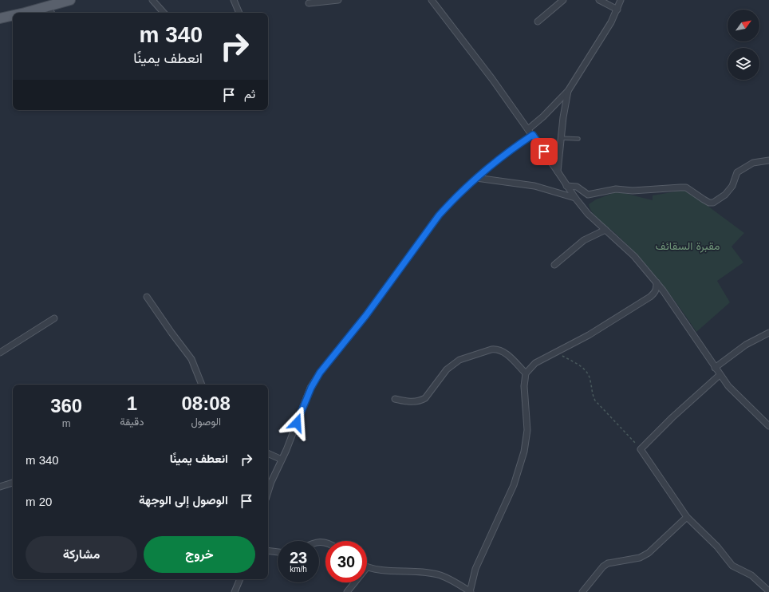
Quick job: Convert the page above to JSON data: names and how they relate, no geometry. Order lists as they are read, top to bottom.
{
  "parks": ["مقبرة السقائف"],
  "north": "top right",
  "page": {
    "turn": ["340 m", "انعطف يمينًا"],
    "then": "ثم",
    "eta": [
      "08:08",
      "الوصول",
      "1",
      "دقيقة",
      "360",
      "m"
    ],
    "list": [
      {
        "name": "انعطف يمينًا",
        "value": "340 m"
      },
      {
        "name": "الوصول إلى الوجهة",
        "value": "20 m"
      }
    ],
    "buttons": ["خروج", "مشاركة"],
    "speed": "23 km/h",
    "limit": "30"
  }
}
